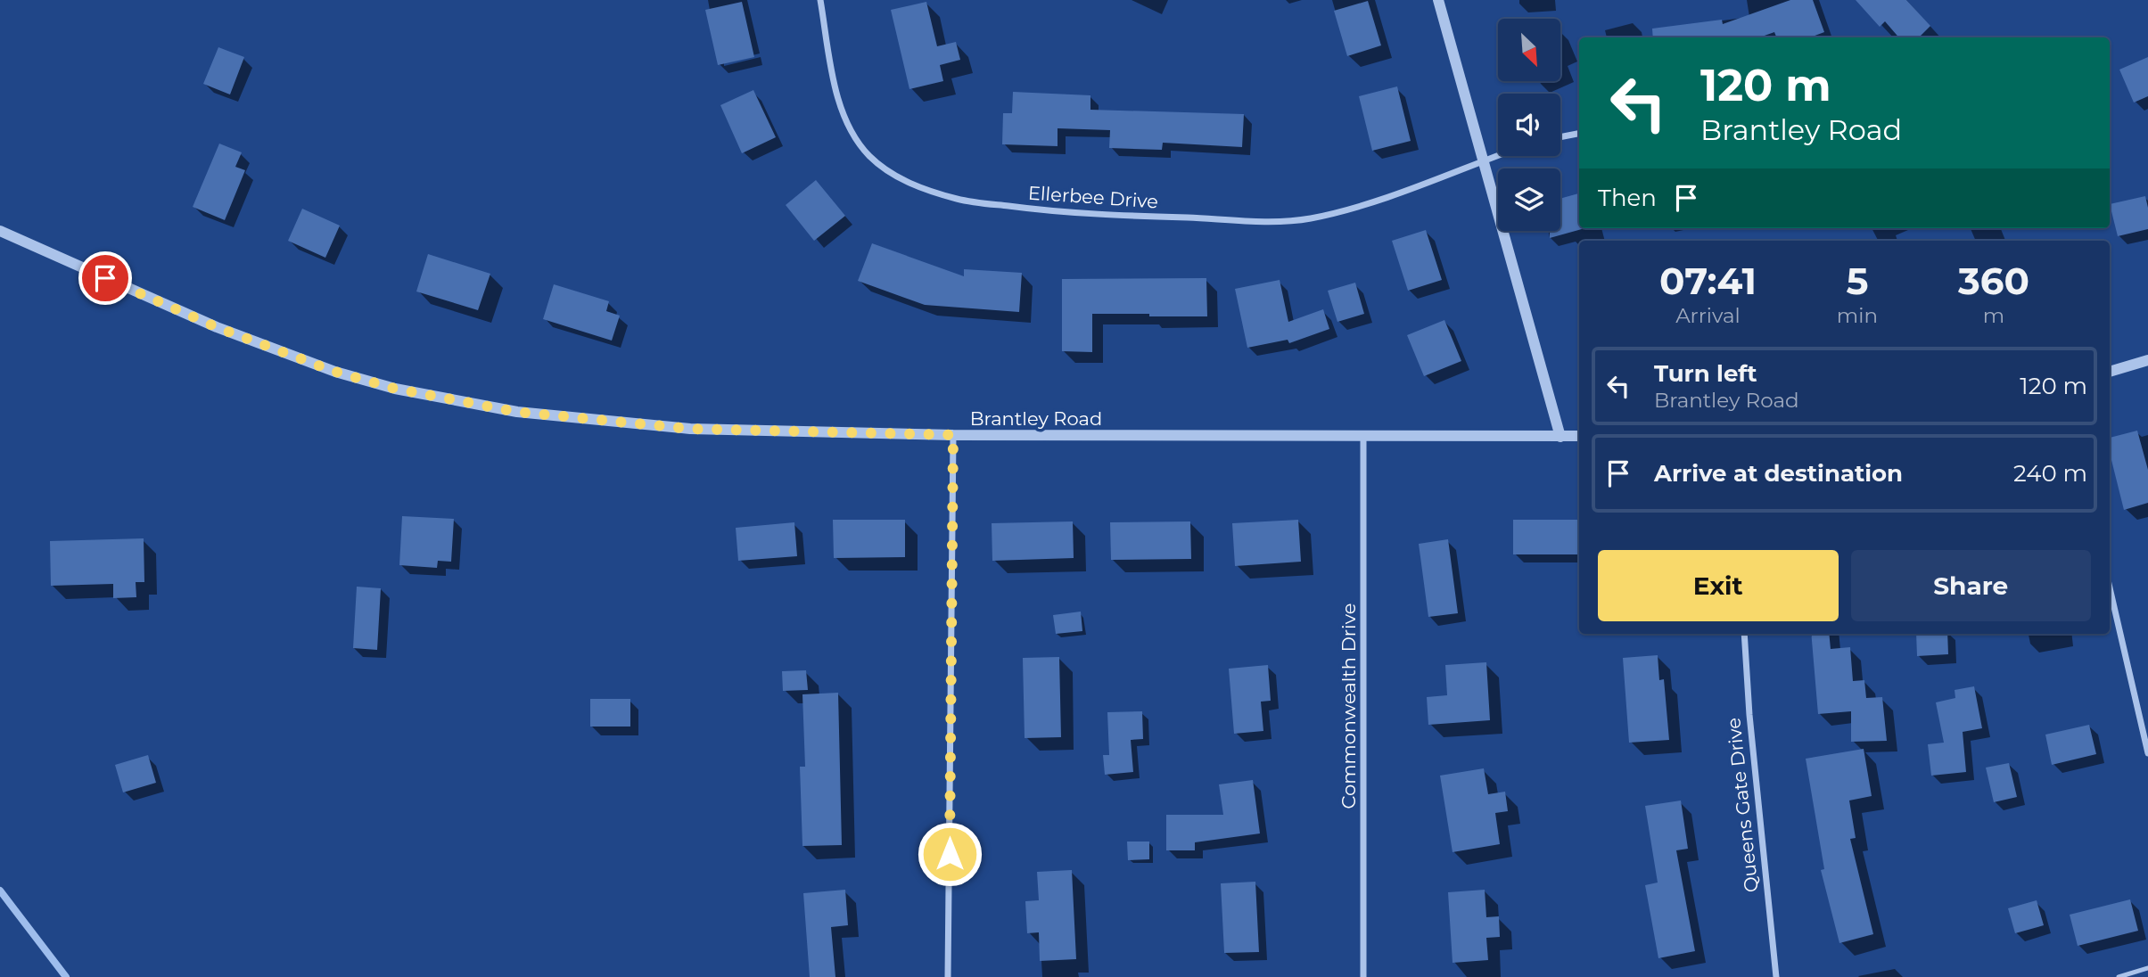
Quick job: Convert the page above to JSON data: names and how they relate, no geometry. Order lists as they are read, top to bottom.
{
  "streets": {
    "street": [
      "Ellerbee Drive",
      "Brantley Road",
      "Commonwealth Drive",
      "Queens Gate Drive"
    ]
  },
  "crossings": [
    ["Brantley Road", "Commonwealth Drive"]
  ],
  "north": "bottom right",
  "page": {
    "turn": ["120 m", "Brantley Road"],
    "then": "Then",
    "eta": [
      "07:41",
      "Arrival",
      "5",
      "min",
      "360",
      "m"
    ],
    "list": [
      {
        "name": "Turn left",
        "note": "Brantley Road",
        "value": "120 m"
      },
      {
        "name": "Arrive at destination",
        "value": "240 m"
      }
    ],
    "buttons": ["Exit", "Share"]
  }
}
